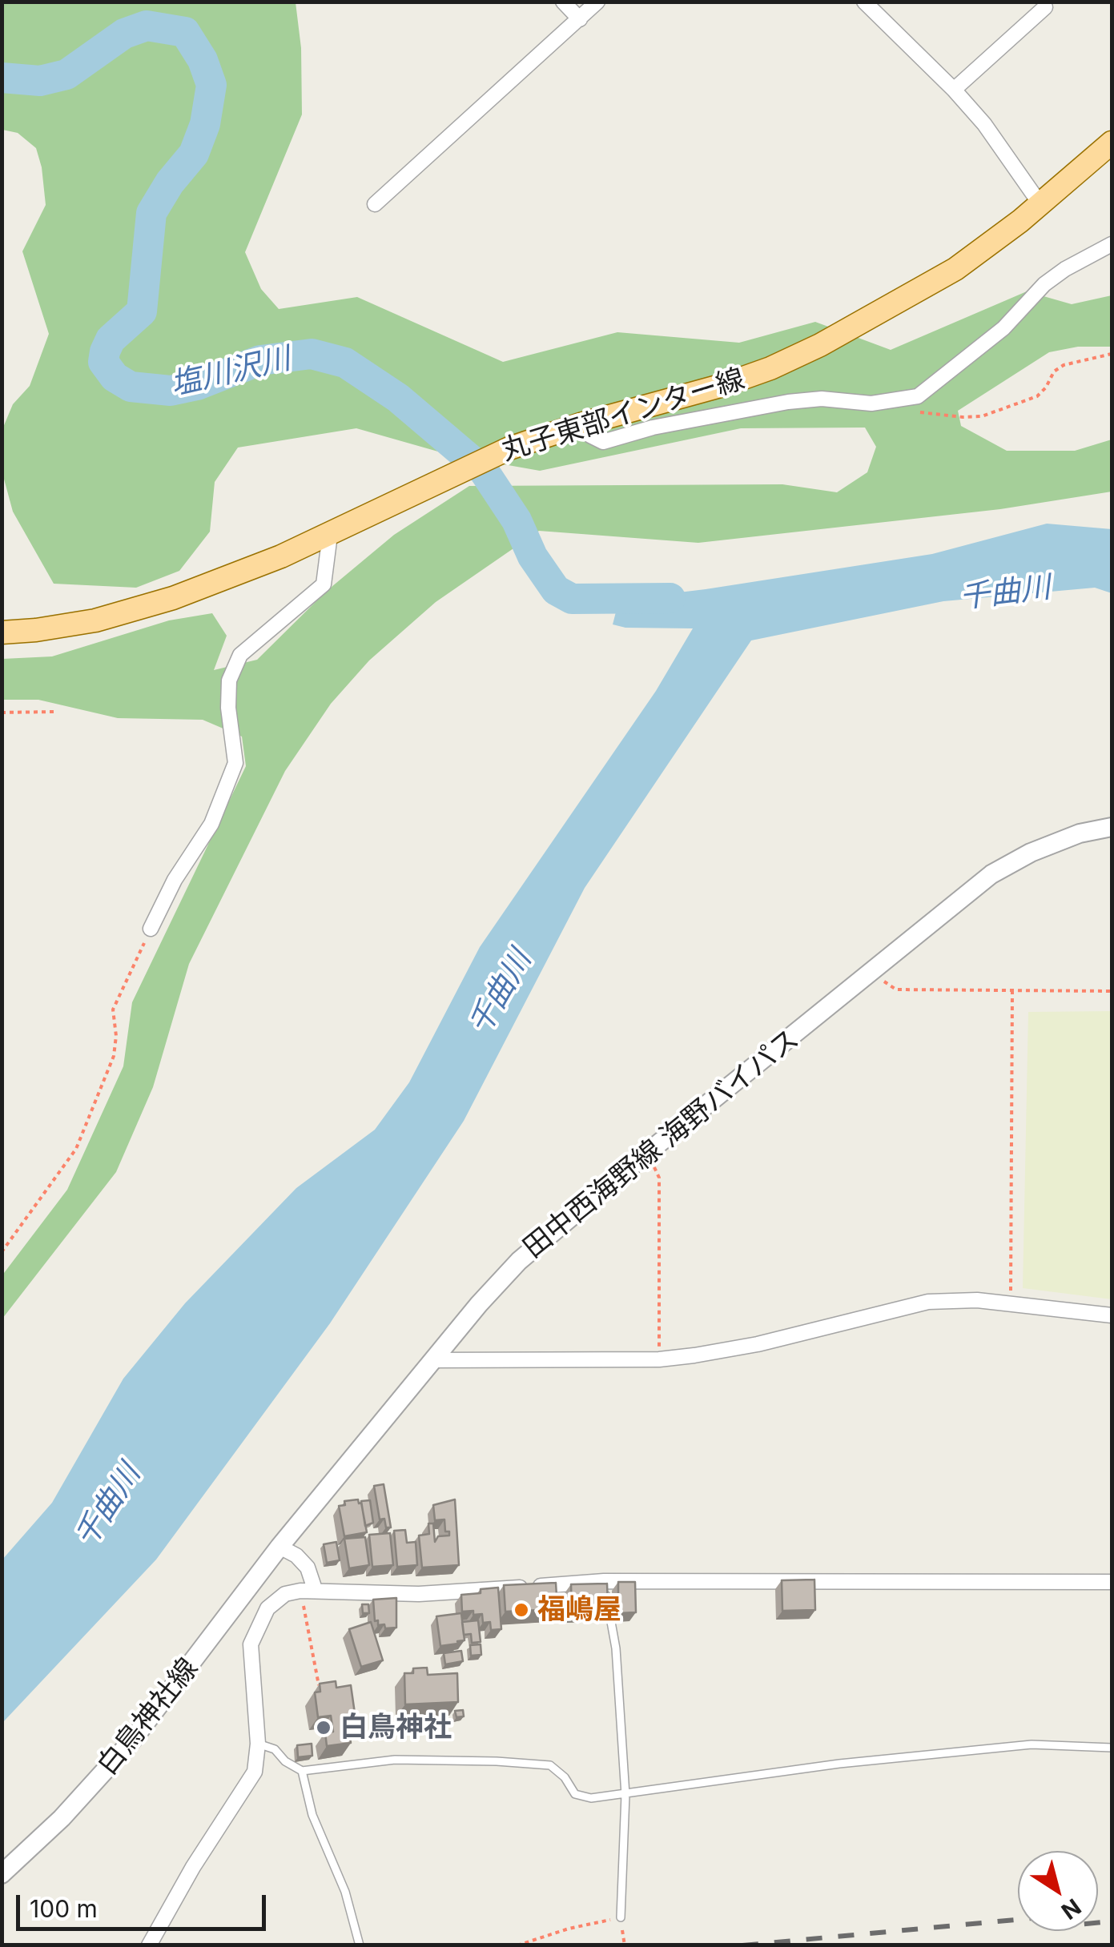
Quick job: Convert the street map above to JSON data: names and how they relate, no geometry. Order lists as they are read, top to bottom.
{
  "streets": {
    "main road": ["丸子東部インター線"],
    "street": ["田中西海野線 海野バイパス", "白鳥神社線"]
  },
  "crossings": [
    ["田中西海野線 海野バイパス", "白鳥神社線"]
  ],
  "water": ["塩川沢川", "千曲川"],
  "places": ["福嶋屋", "白鳥神社"],
  "scale_bar": "100 m",
  "north": "bottom right"
}
